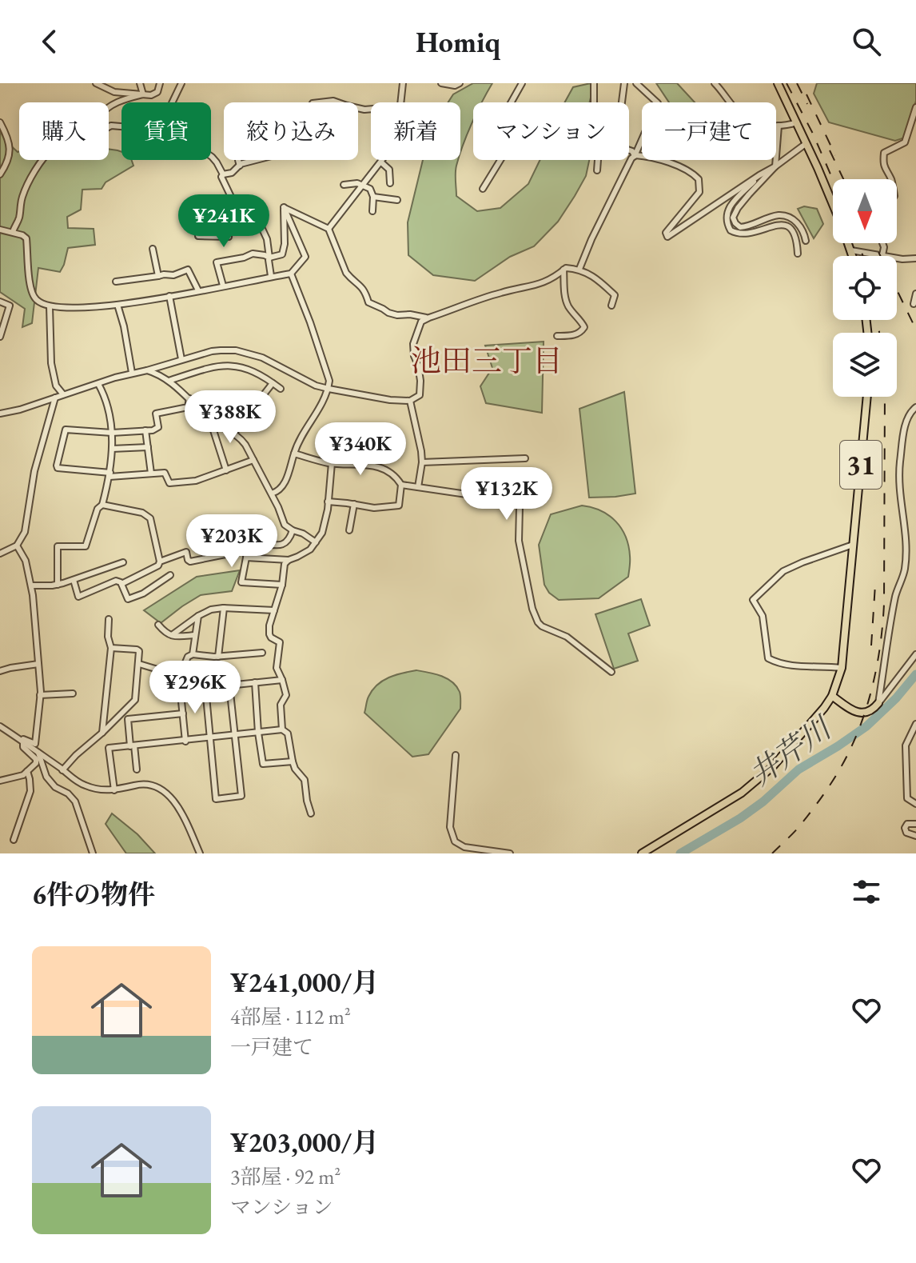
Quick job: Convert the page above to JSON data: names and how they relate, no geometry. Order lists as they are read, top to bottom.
{
  "streets": {
    "main road": ["31"]
  },
  "districts": ["池田三丁目"],
  "water": ["井芹川"],
  "north": "bottom",
  "page": {
    "header": "Homiq",
    "chip": [
      "購入",
      "賃貸",
      "絞り込み",
      "新着",
      "マンション",
      "一戸建て"
    ],
    "price": [
      "¥241K",
      "¥388K",
      "¥340K",
      "¥132K",
      "¥203K",
      "¥296K"
    ],
    "heading": "6件の物件",
    "list": [
      {
        "name": "¥241,000/月",
        "note": "4部屋 · 112 m² · 一戸建て"
      },
      {
        "name": "¥203,000/月",
        "note": "3部屋 · 92 m² · マンション"
      }
    ]
  }
}
